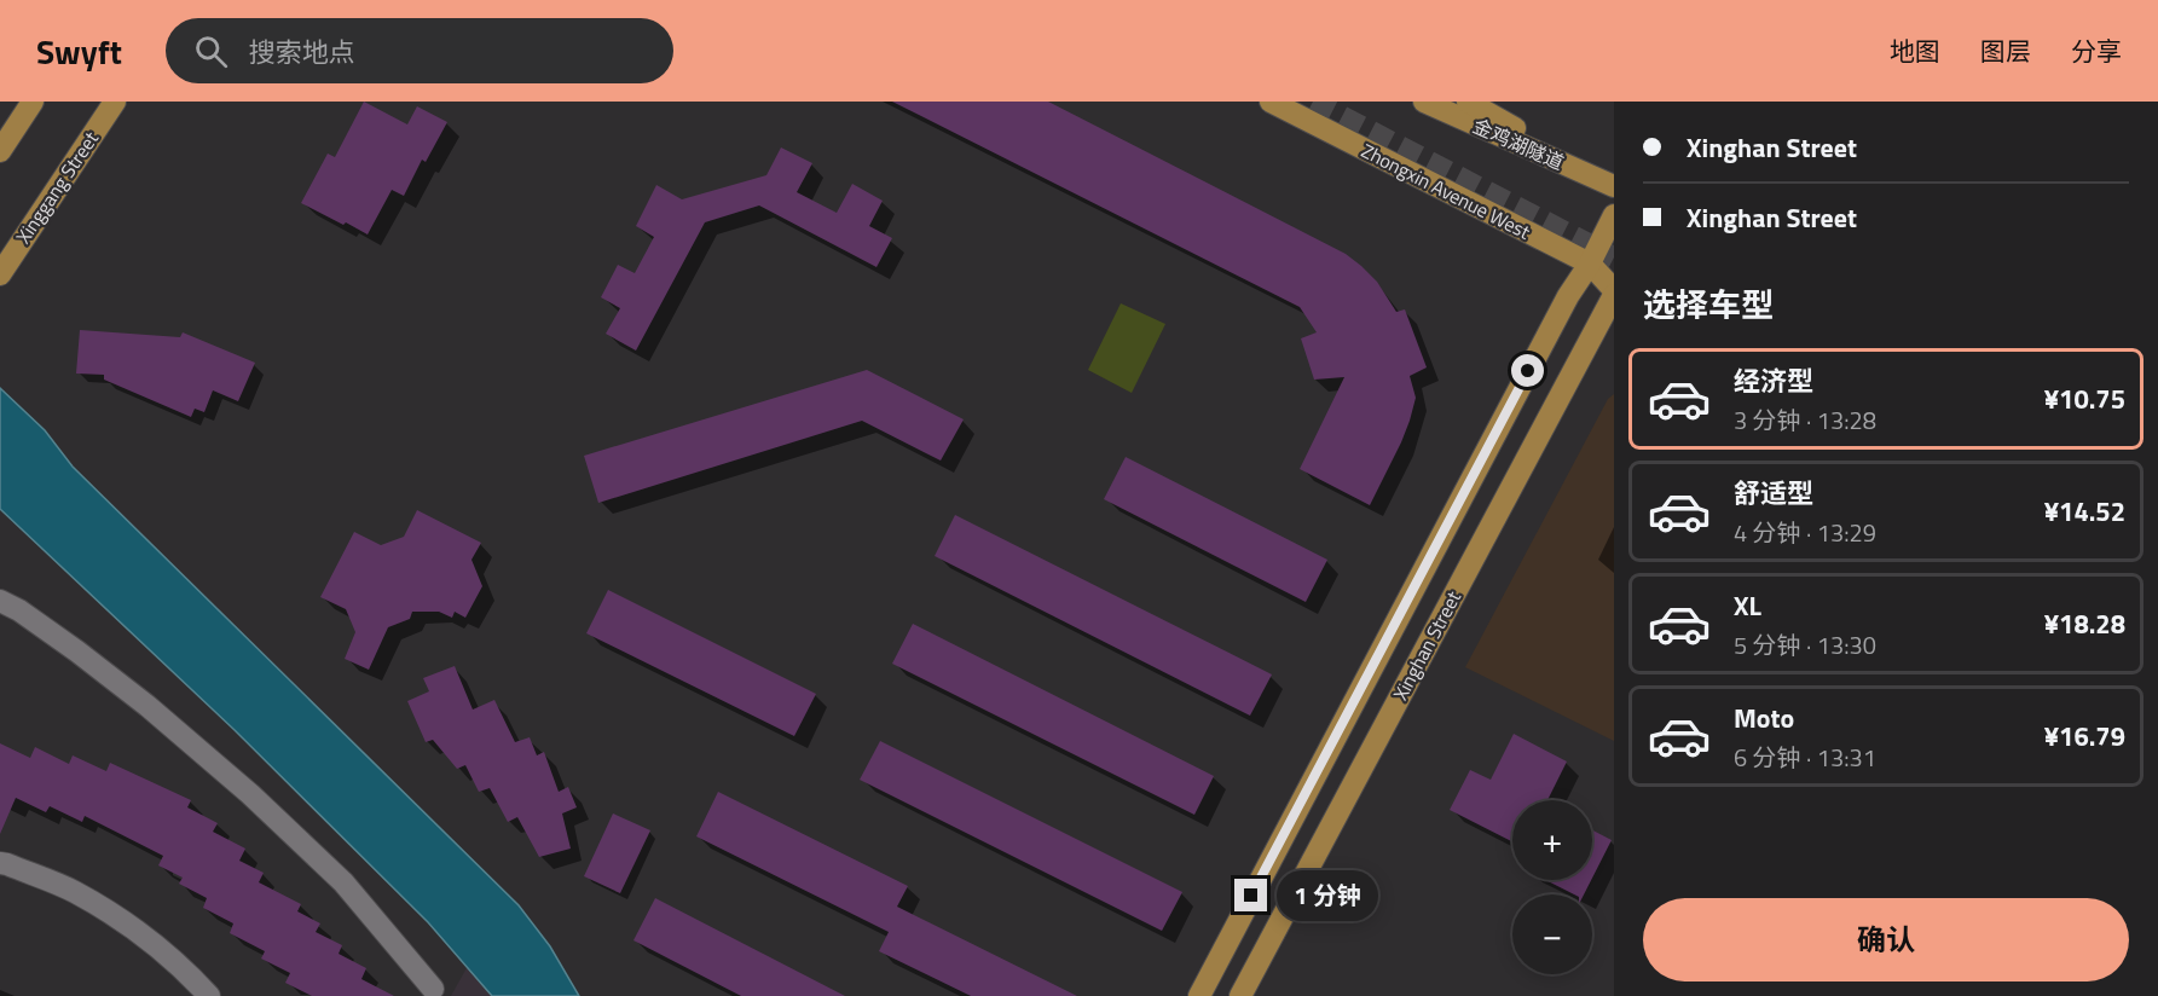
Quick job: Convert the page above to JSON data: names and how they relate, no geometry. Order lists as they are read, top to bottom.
{
  "streets": {
    "main road": [
      "金鸡湖隧道",
      "Xinggang Street",
      "Zhongxin Avenue West",
      "Xinghan Street"
    ]
  },
  "crossings": [
    ["Zhongxin Avenue West", "Xinghan Street"]
  ],
  "page": {
    "header": "Swyft",
    "search": "搜索地点",
    "nav": ["地图", "图层", "分享"],
    "banner": ["Xinghan Street", "Xinghan Street"],
    "heading": "选择车型",
    "list": [
      {
        "name": "经济型",
        "note": "3 分钟 · 13:28",
        "value": "¥10.75"
      },
      {
        "name": "舒适型",
        "note": "4 分钟 · 13:29",
        "value": "¥14.52"
      },
      {
        "name": "XL",
        "note": "5 分钟 · 13:30",
        "value": "¥18.28"
      },
      {
        "name": "Moto",
        "note": "6 分钟 · 13:31",
        "value": "¥16.79"
      }
    ],
    "map_buttons": ["+", "−"],
    "bubble": "1 分钟",
    "buttons": "确认"
  }
}
